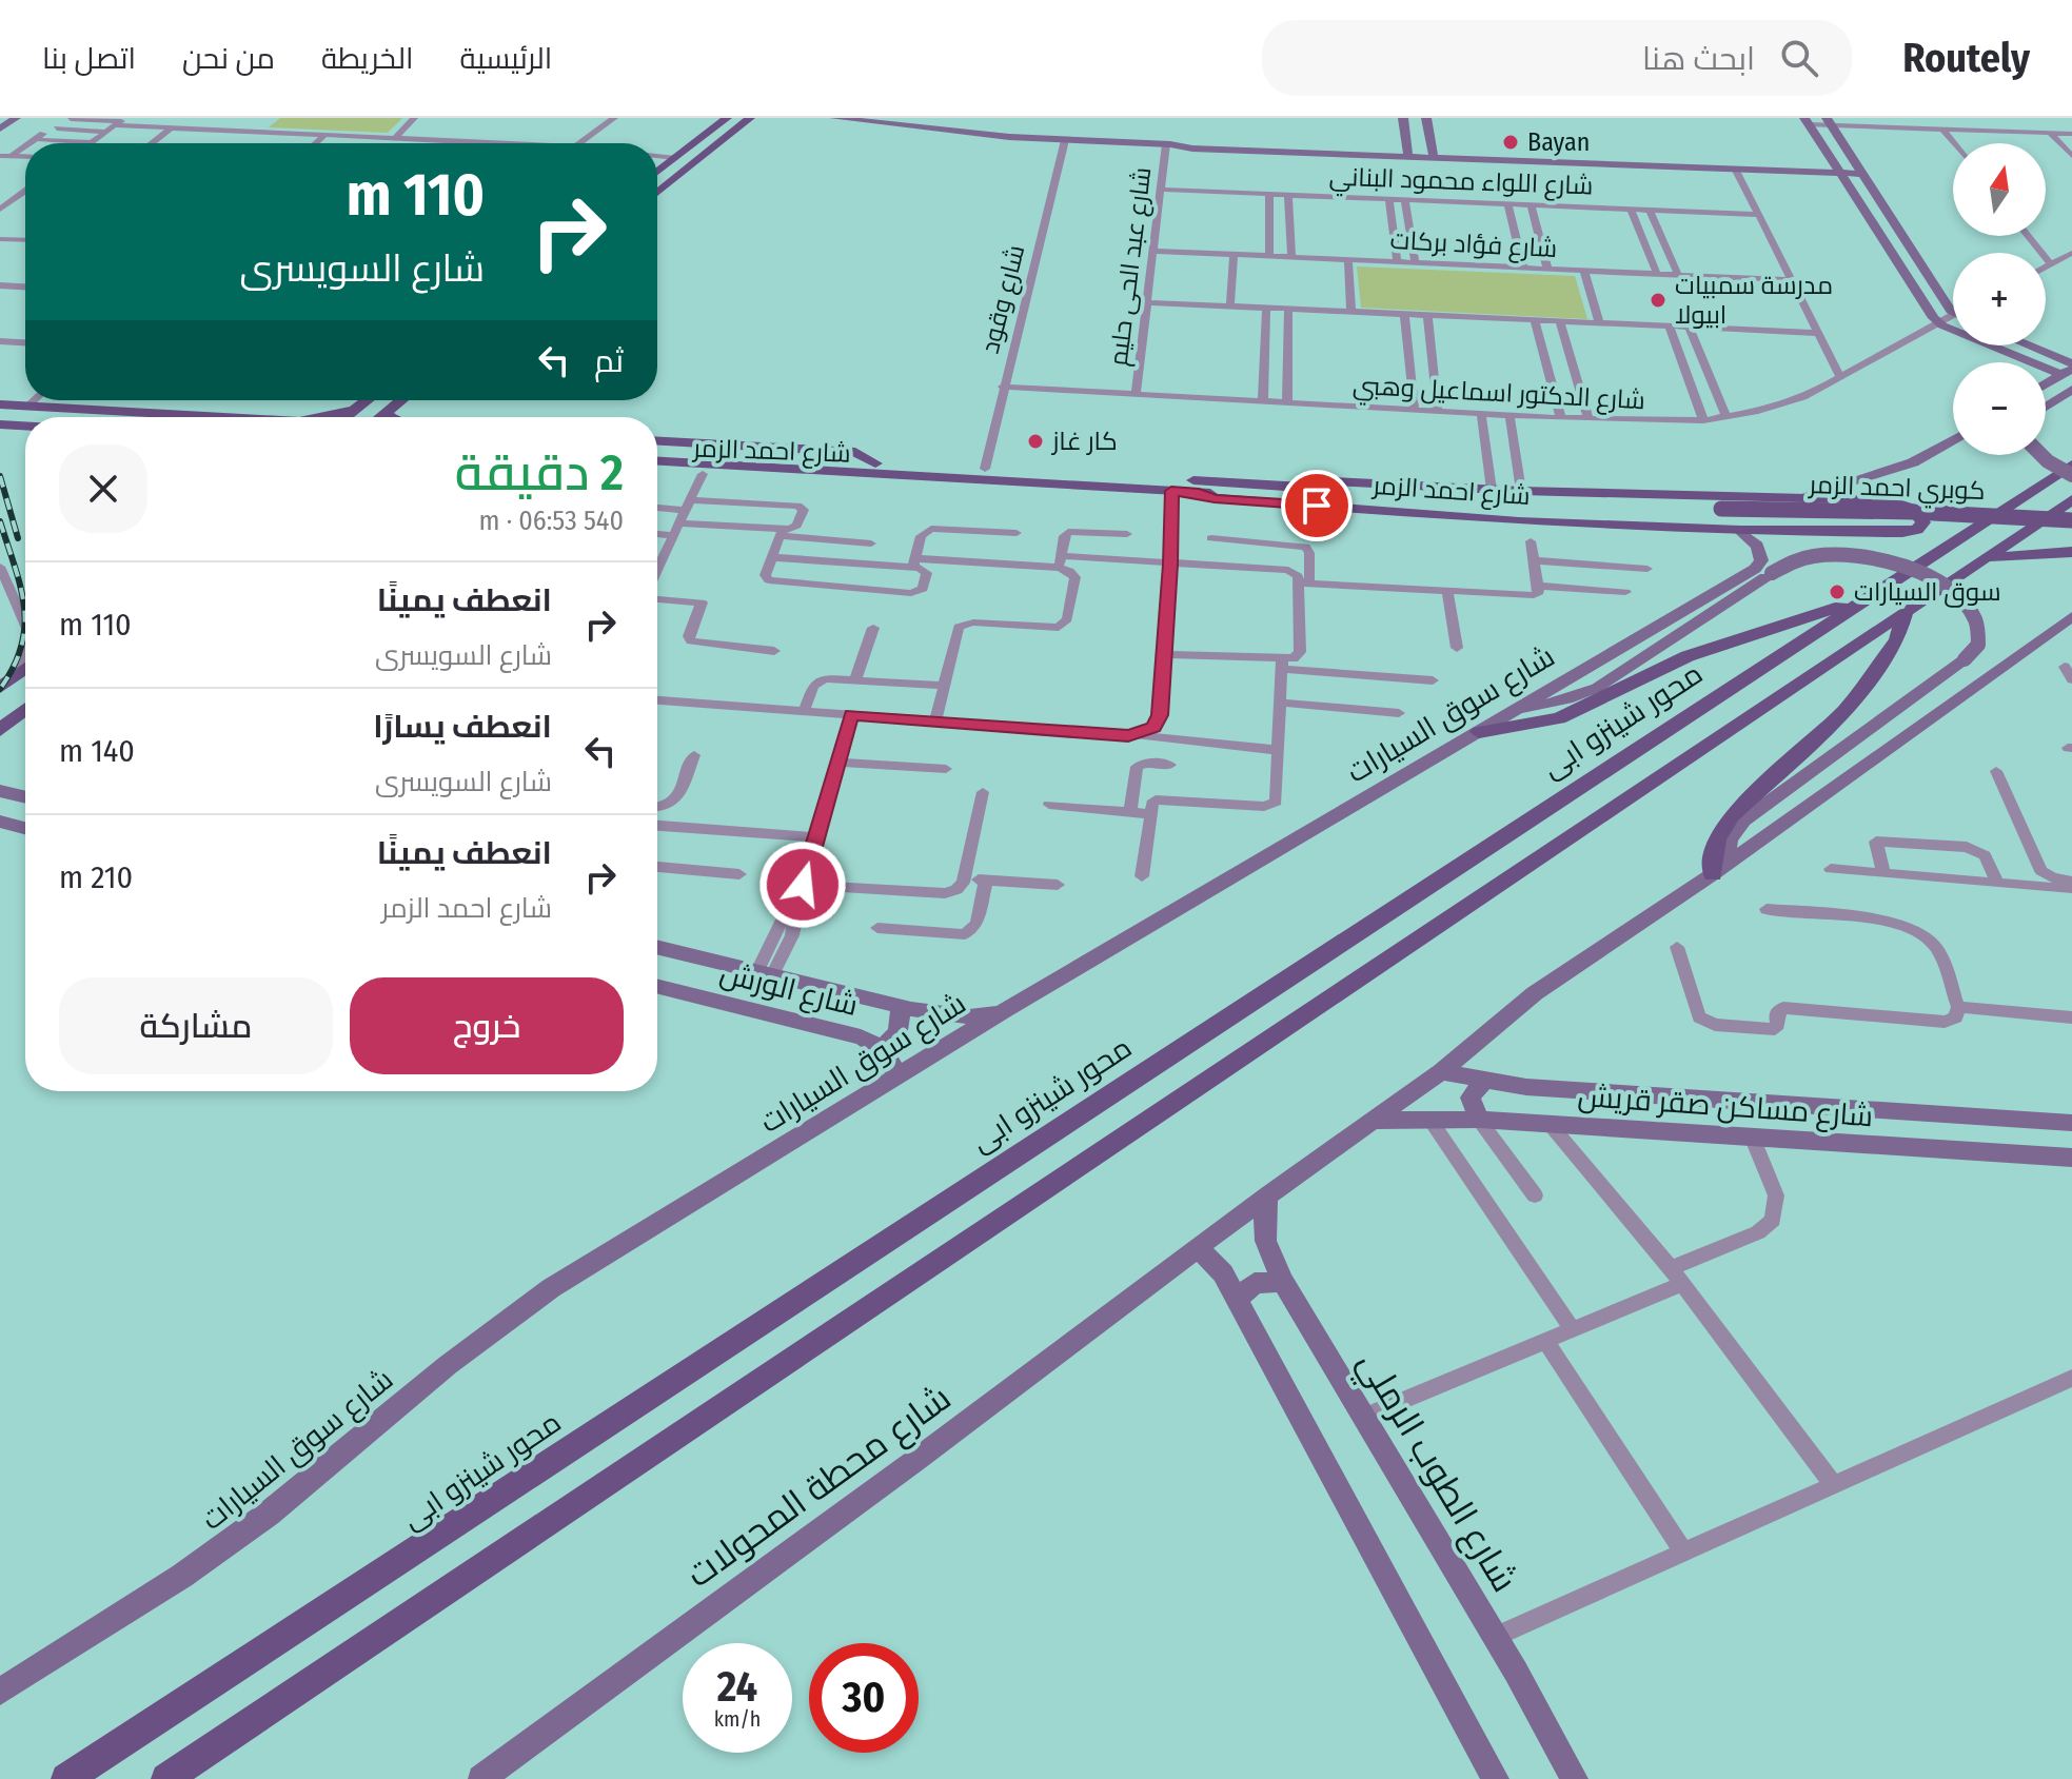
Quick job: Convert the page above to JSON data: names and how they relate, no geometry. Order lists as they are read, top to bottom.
{
  "streets": {
    "main road": ["شارع احمد الزمر", "كوبري احمد الزمر", "محور شينزو ابى"],
    "street": [
      "شارع اللواء محمود البناني",
      "شارع فؤاد بركات",
      "شارع عبد الحى حليم",
      "شارع وقود",
      "شارع الدكتور اسماعيل وهبي",
      "شارع سوق السيارات",
      "شارع الورش",
      "شارع مساكن صقر قريش",
      "شارع الطوب الرملي",
      "شارع محطة المحولات"
    ]
  },
  "crossings": [
    ["شارع اللواء محمود البناني", "شارع عبد الحى حليم"],
    ["شارع فؤاد بركات", "شارع عبد الحى حليم"],
    ["شارع عبد الحى حليم", "شارع الدكتور اسماعيل وهبي"],
    ["شارع وقود", "شارع الدكتور اسماعيل وهبي"],
    ["شارع وقود", "شارع احمد الزمر"],
    ["شارع احمد الزمر", "كوبري احمد الزمر"],
    ["شارع احمد الزمر", "شارع سوق السيارات"],
    ["كوبري احمد الزمر", "شارع سوق السيارات"],
    ["شارع سوق السيارات", "شارع الورش"]
  ],
  "places": [
    "Bayan",
    "مدرسة سمبيات ابيولا",
    "كار غاز",
    "سوق السيارات"
  ],
  "north": "top",
  "page": {
    "header": "Routely",
    "search": "ابحث هنا",
    "nav": [
      "الرئيسية",
      "الخريطة",
      "من نحن",
      "اتصل بنا"
    ],
    "map_buttons": ["+", "−"],
    "turn": ["110 m", "شارع السويسرى"],
    "then": "ثم",
    "heading": ["2 دقيقة", "540 m · 06:53"],
    "list": [
      {
        "name": "انعطف يمينًا",
        "note": "شارع السويسرى",
        "value": "110 m"
      },
      {
        "name": "انعطف يسارًا",
        "note": "شارع السويسرى",
        "value": "140 m"
      },
      {
        "name": "انعطف يمينًا",
        "note": "شارع احمد الزمر",
        "value": "210 m"
      }
    ],
    "buttons": ["خروج", "مشاركة"],
    "speed": "24 km/h",
    "limit": "30"
  }
}
